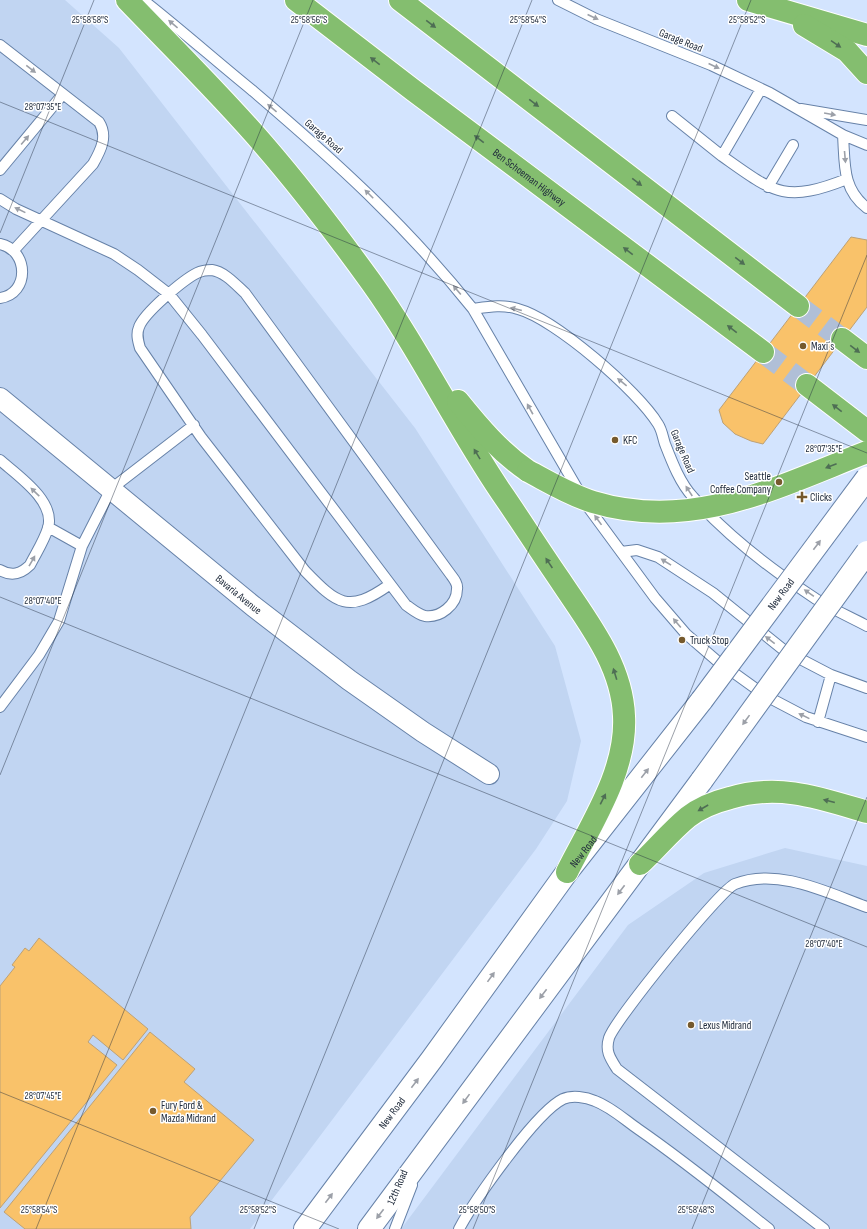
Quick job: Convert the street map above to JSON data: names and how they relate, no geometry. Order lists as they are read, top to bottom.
{
  "streets": {
    "highway": ["Ben Schoeman Highway"],
    "main road": ["New Road"],
    "street": ["Bavaria Avenue"],
    "lane": ["Garage Road", "12th Road"]
  },
  "places": {
    "other": [
      "Maxi´s",
      "KFC",
      "Seattle Coffee Company",
      "Truck Stop",
      "Lexus Midrand",
      "Fury Ford & Mazda Midrand"
    ],
    "health": ["Clicks"]
  },
  "coordinates": [
    "25°58'56\"S",
    "25°58'58\"S",
    "25°58'54\"S",
    "25°58'52\"S",
    "28°07'35\"E",
    "28°07'40\"E",
    "28°07'45\"E",
    "25°58'50\"S",
    "25°58'48\"S"
  ]
}
